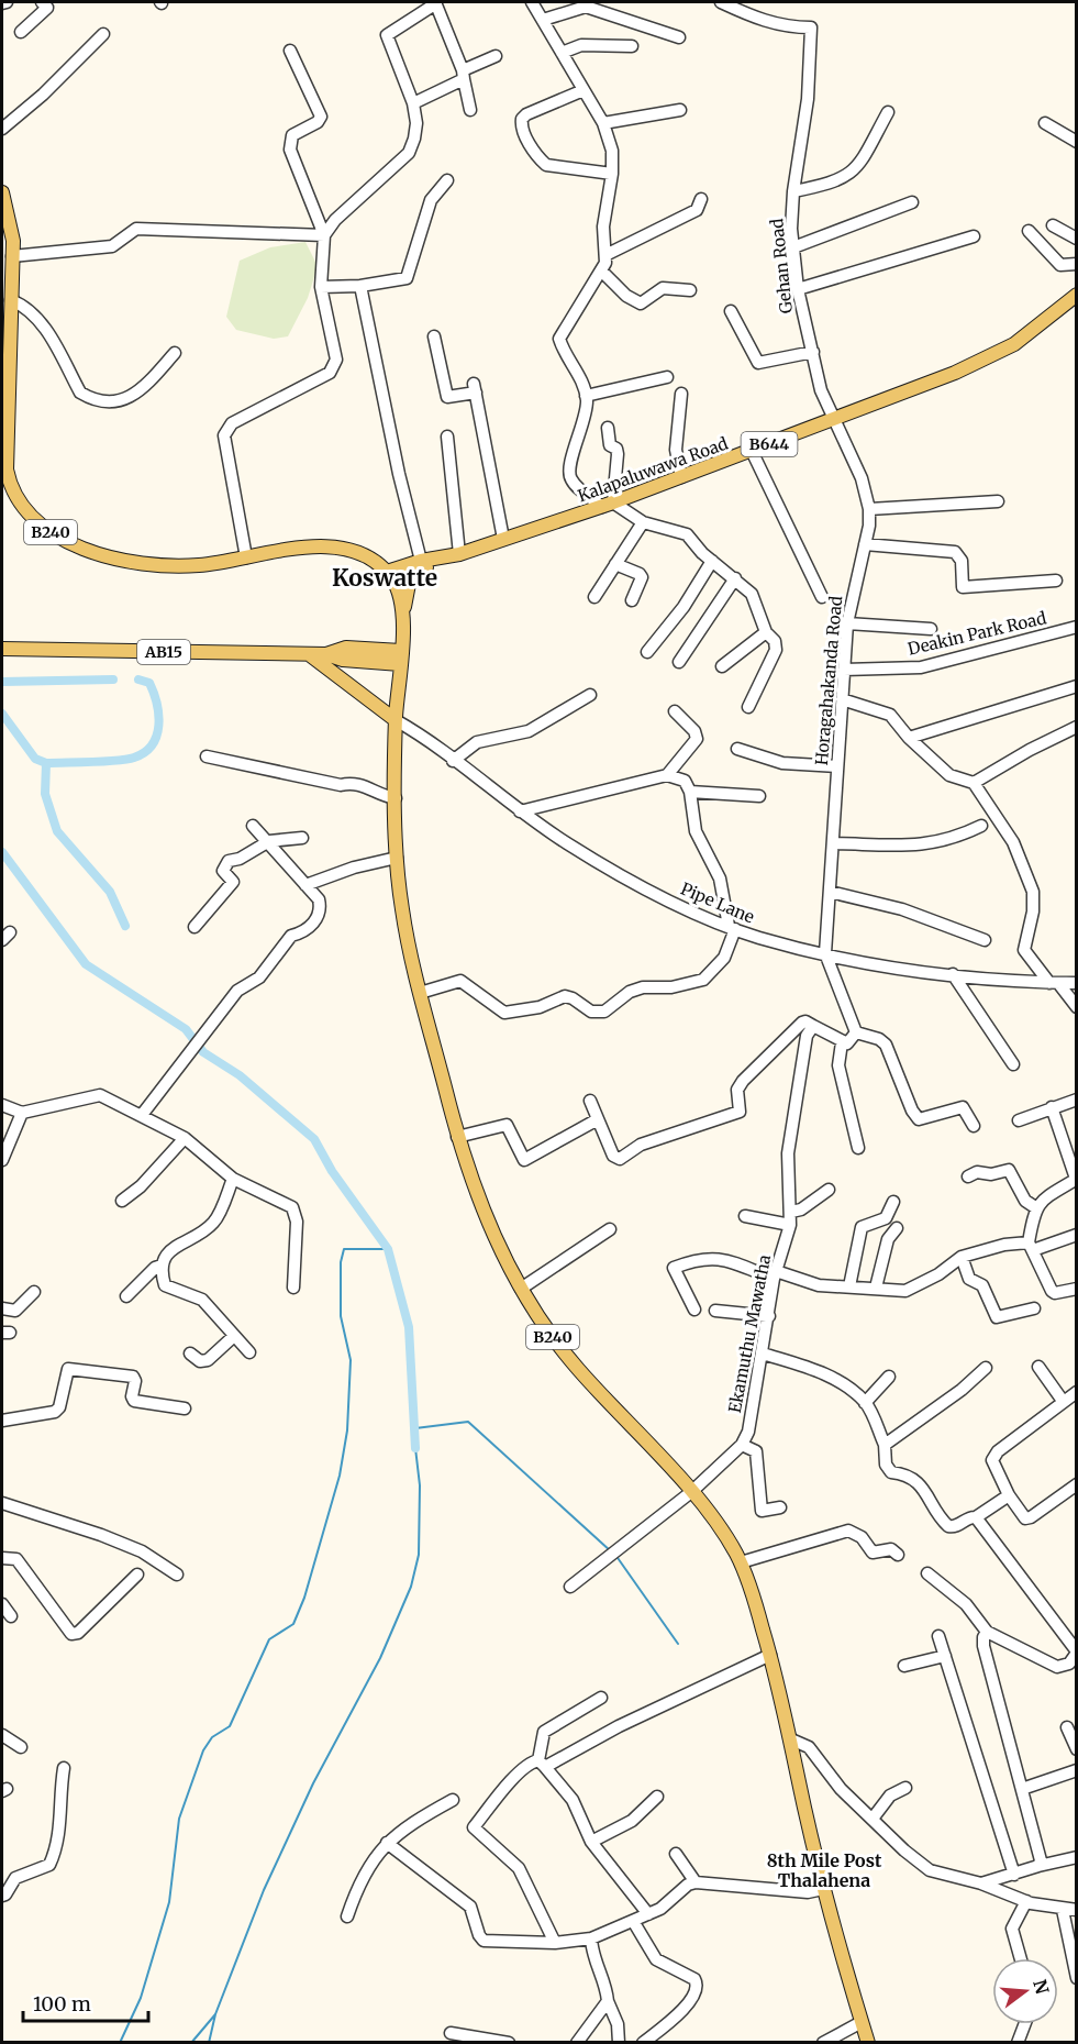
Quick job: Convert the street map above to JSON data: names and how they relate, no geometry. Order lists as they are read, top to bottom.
{
  "streets": {
    "main road": [
      "B644",
      "Kalapaluwawa Road",
      "B240",
      "AB15"
    ],
    "street": [
      "Gehan Road",
      "Deakin Park Road",
      "Horagahakanda Road",
      "Pipe Lane",
      "Ekamuthu Mawatha"
    ]
  },
  "crossings": [
    ["Gehan Road", "Kalapaluwawa Road"],
    ["Gehan Road", "Horagahakanda Road"],
    ["Kalapaluwawa Road", "B240"],
    ["Kalapaluwawa Road", "Horagahakanda Road"],
    ["B240", "AB15"],
    ["B240", "Pipe Lane"],
    ["B240", "Ekamuthu Mawatha"],
    ["Deakin Park Road", "Horagahakanda Road"],
    ["Horagahakanda Road", "Pipe Lane"]
  ],
  "districts": ["Koswatte", "8th Mile Post Thalahena"],
  "scale_bar": "100 m",
  "north": "right"
}
